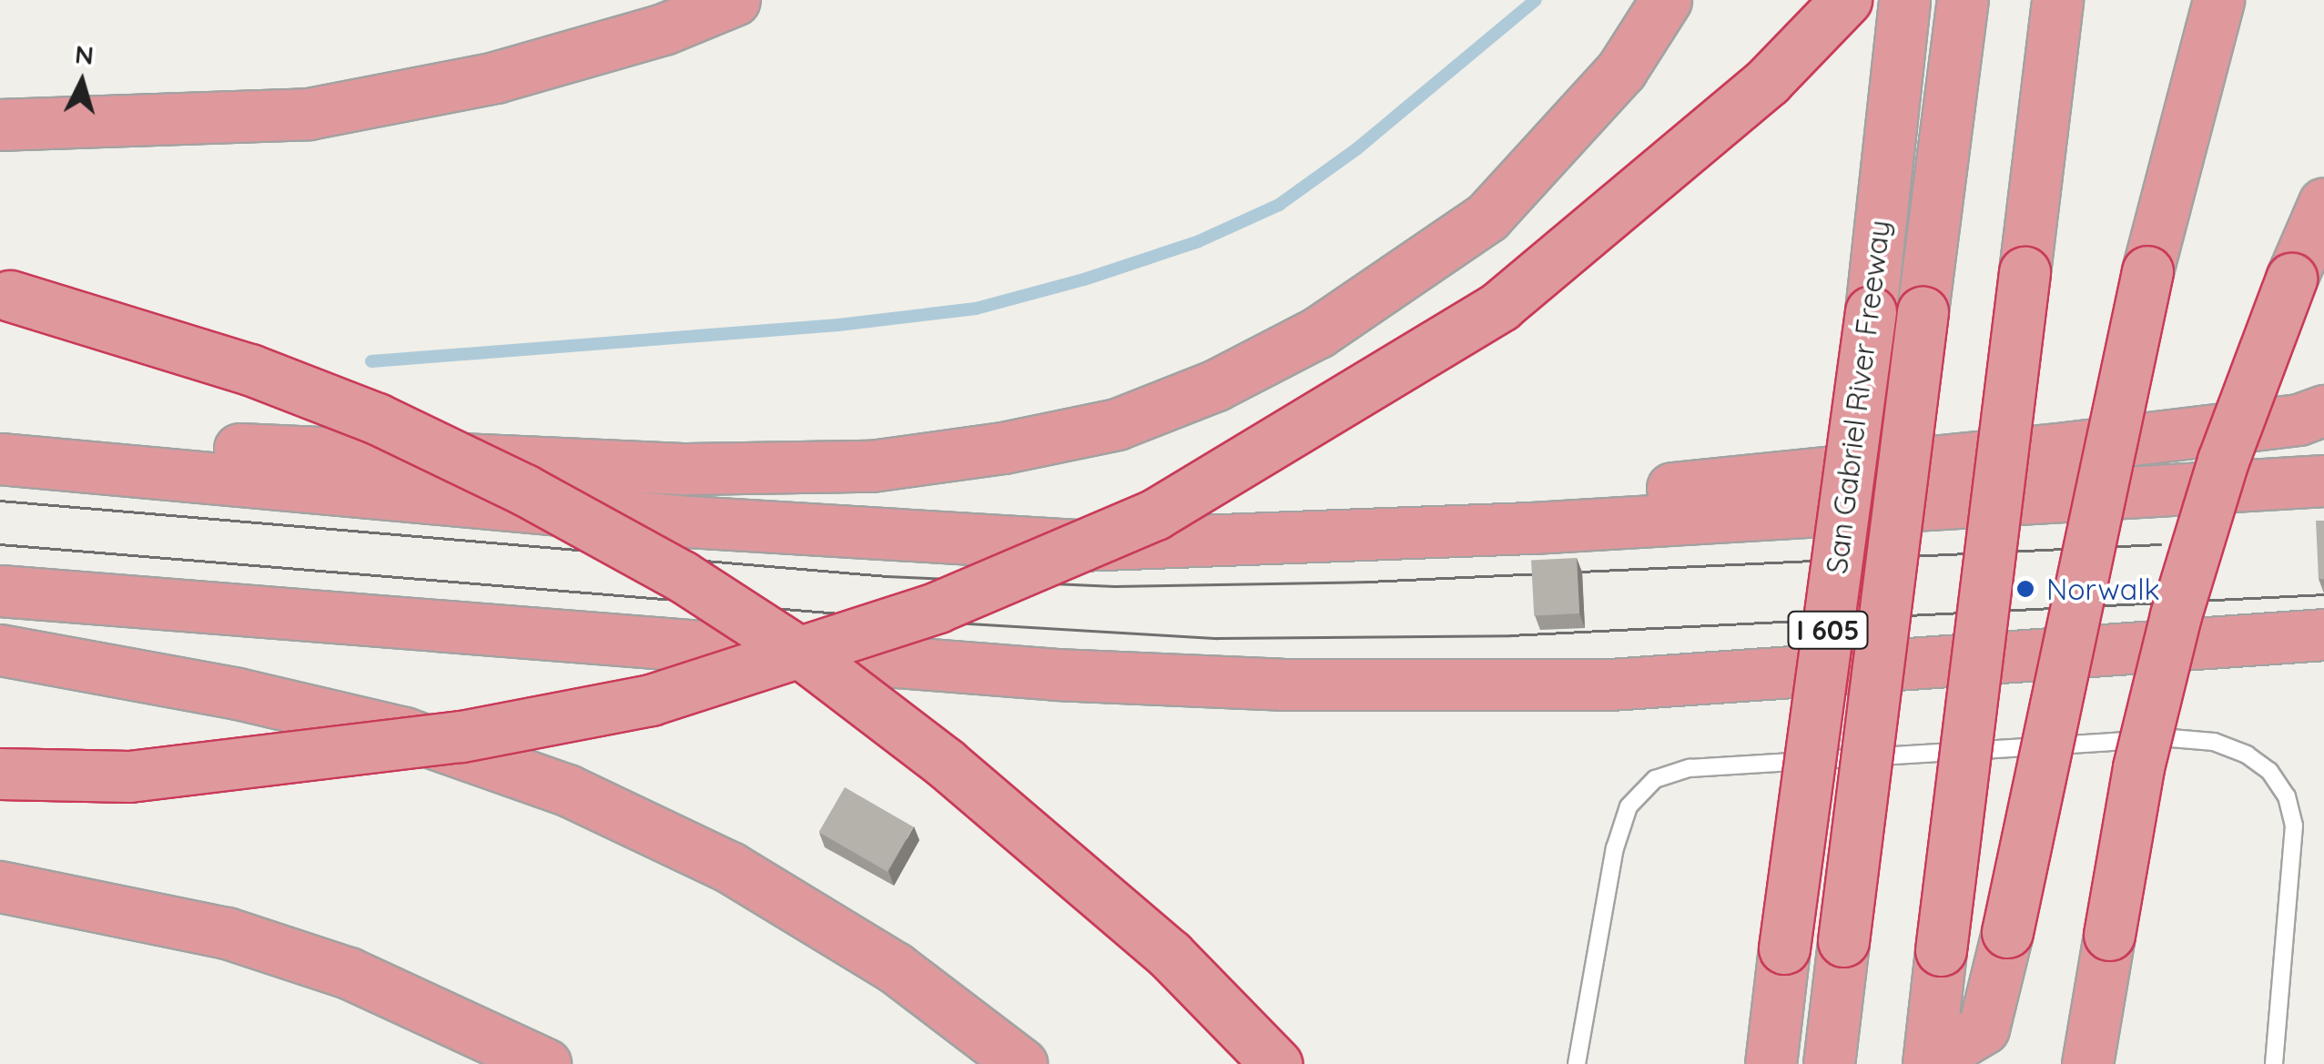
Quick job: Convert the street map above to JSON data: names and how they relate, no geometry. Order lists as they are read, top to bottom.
{
  "streets": {
    "highway": ["San Gabriel River Freeway", "I 605"]
  },
  "places": ["Norwalk"],
  "north": "top"
}
